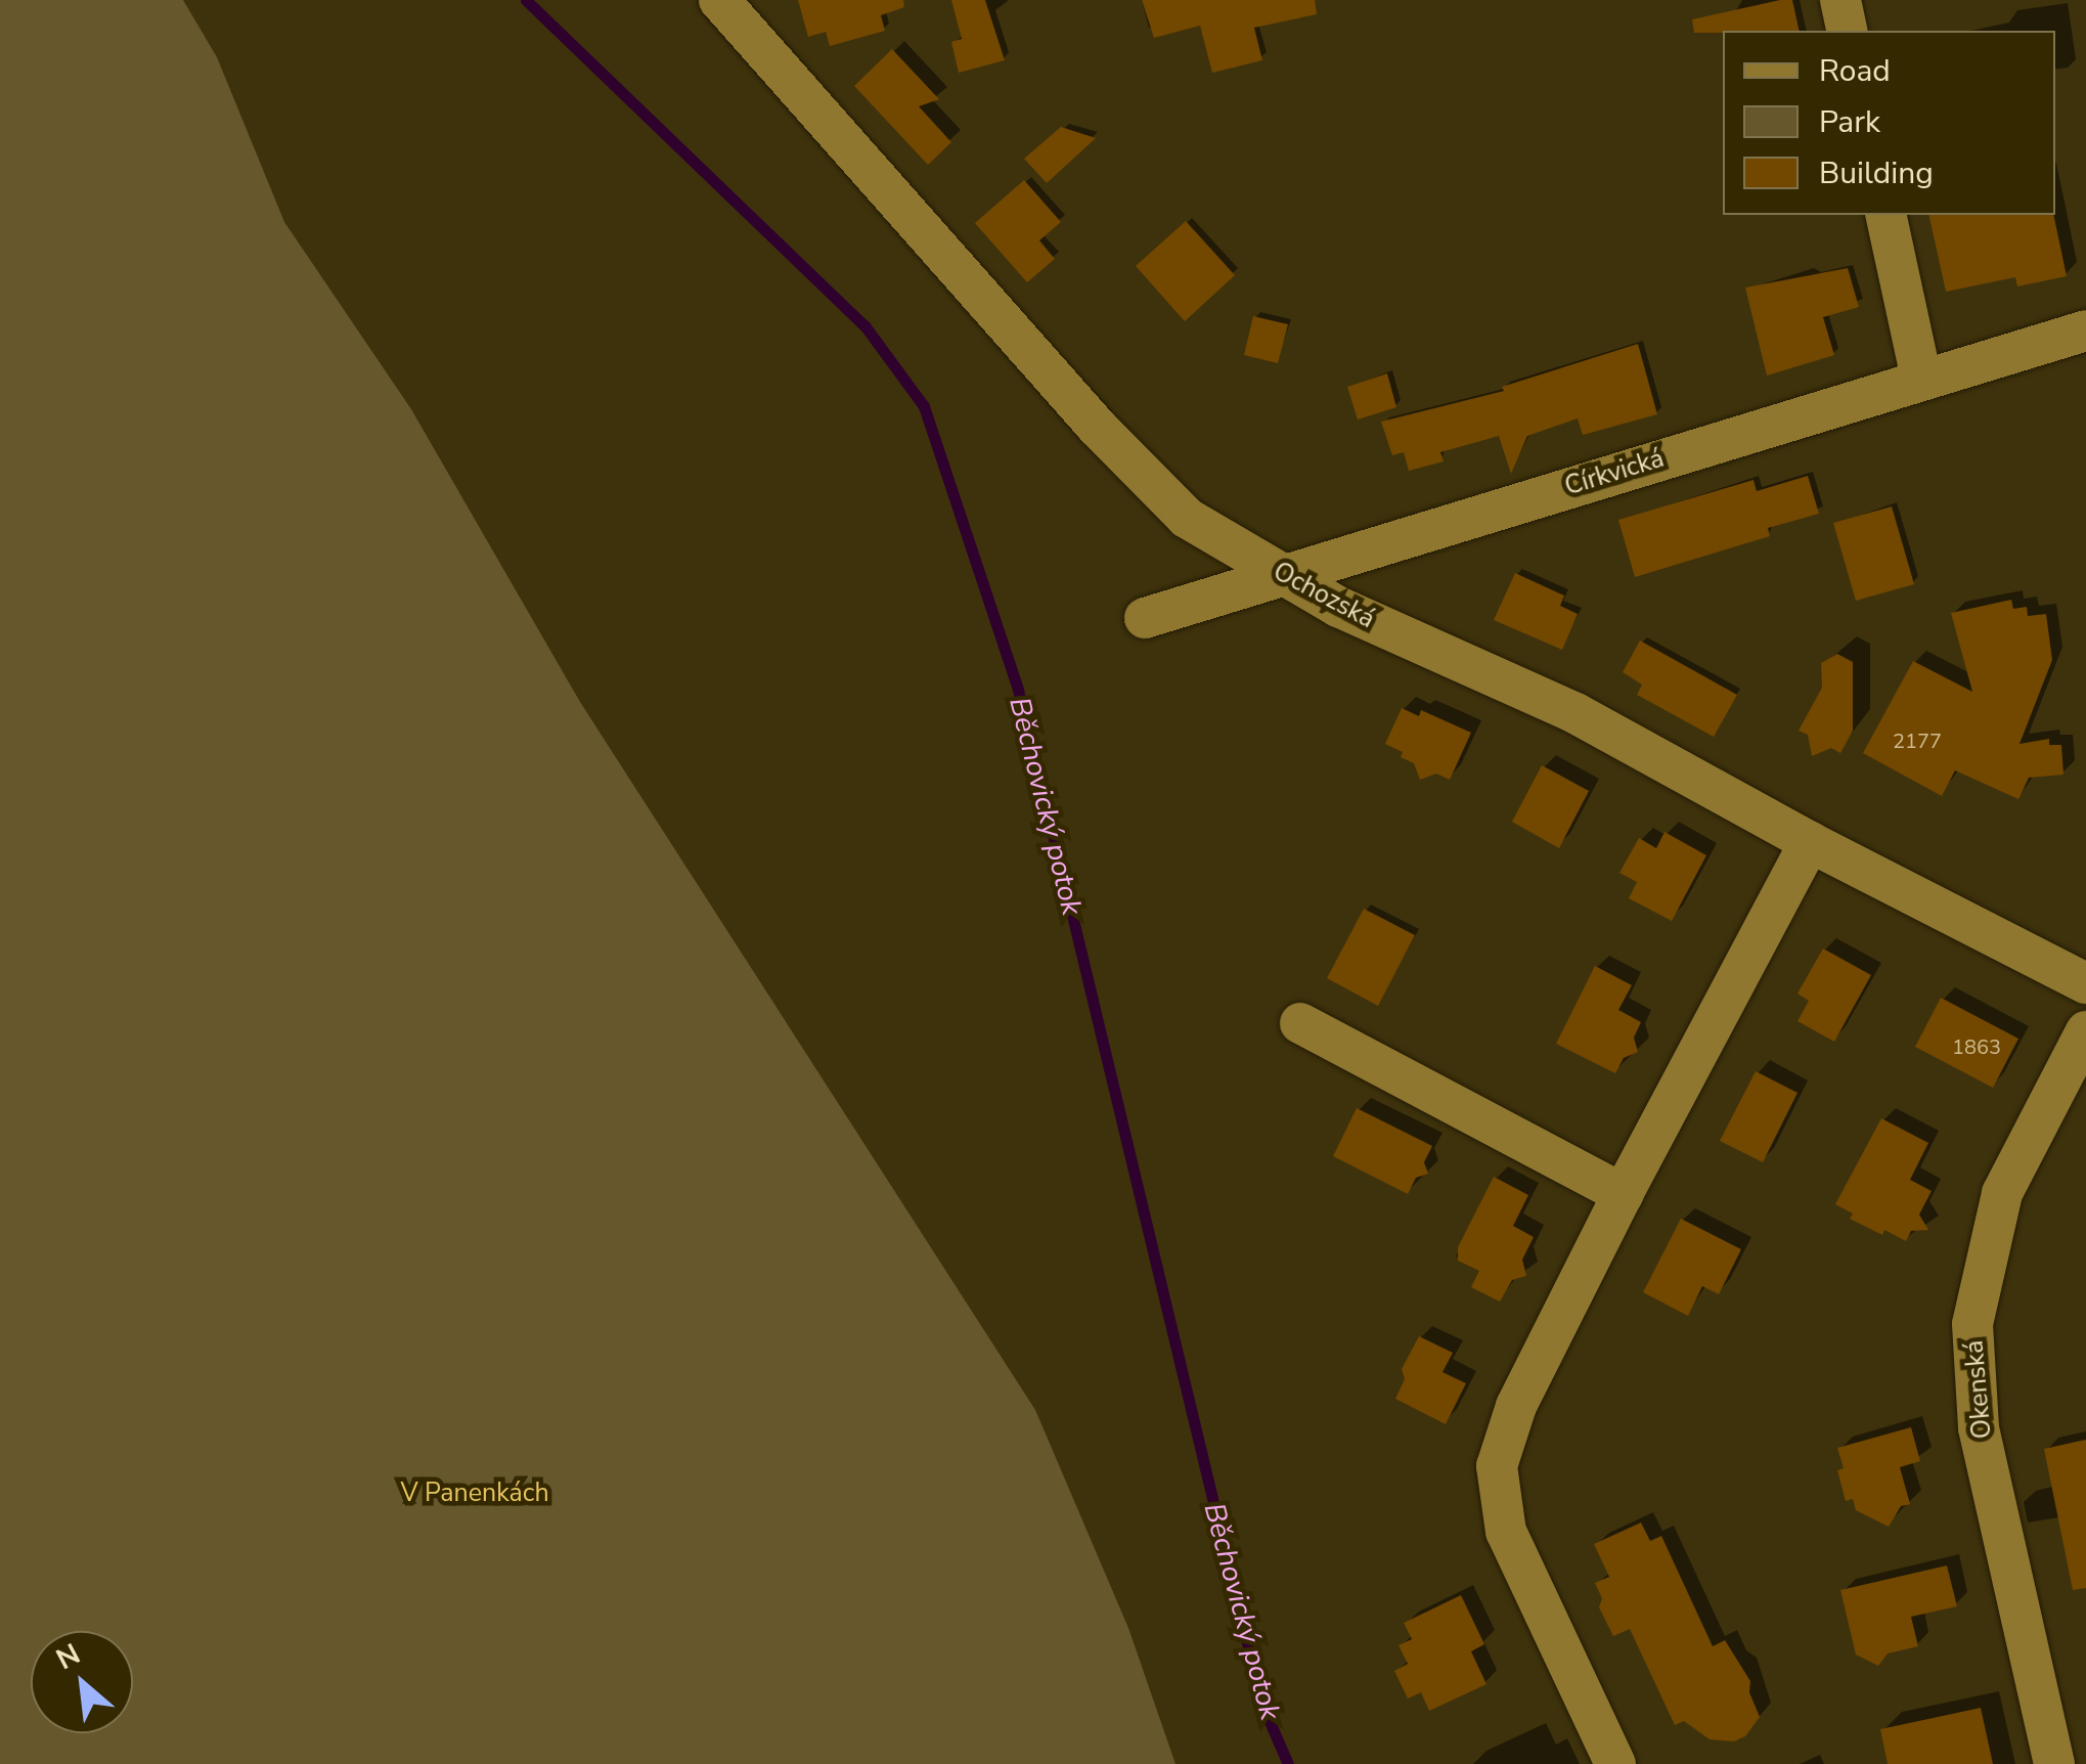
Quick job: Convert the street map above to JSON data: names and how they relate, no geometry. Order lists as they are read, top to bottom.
{
  "streets": {
    "street": ["Církvická", "Ochozská", "Okenská"]
  },
  "crossings": [
    ["Církvická", "Ochozská"]
  ],
  "water": ["Běchovický potok"],
  "parks": ["V Panenkách"],
  "house_numbers": ["2177", "1863"],
  "legend": ["Road", "Park", "Building"],
  "north": "top left"
}
